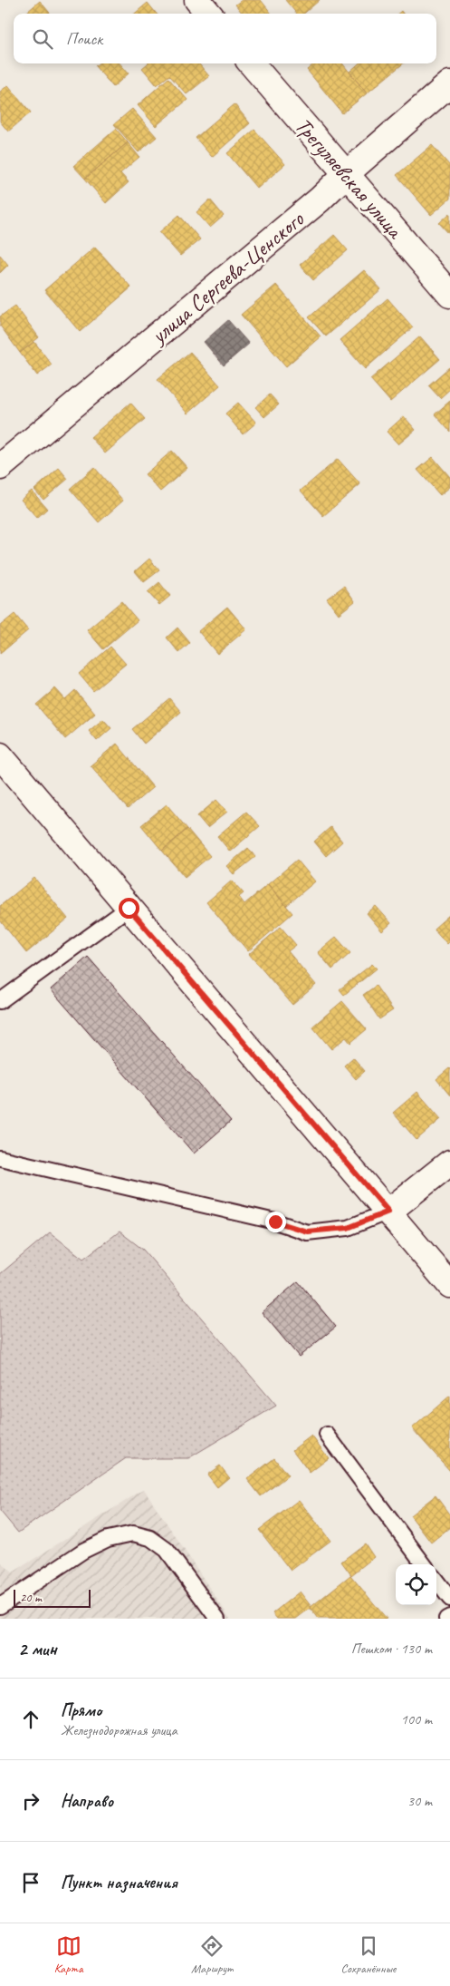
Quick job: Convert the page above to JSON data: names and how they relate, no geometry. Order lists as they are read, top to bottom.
{
  "streets": {
    "street": ["Трегуляевская улица", "улица Сергеева-Ценского"]
  },
  "crossings": [
    ["Трегуляевская улица", "улица Сергеева-Ценского"]
  ],
  "scale_bar": "20 m",
  "page": {
    "search": "Поиск",
    "scale": "20 m",
    "heading": ["2 мин", "Пешком · 130 m"],
    "list": [
      ["Прямо", "Железнодорожная улица", "100 m"],
      ["Направо", "30 m"],
      "Пункт назначения"
    ],
    "nav": ["Карта", "Маршрут", "Сохранённые"]
  }
}
